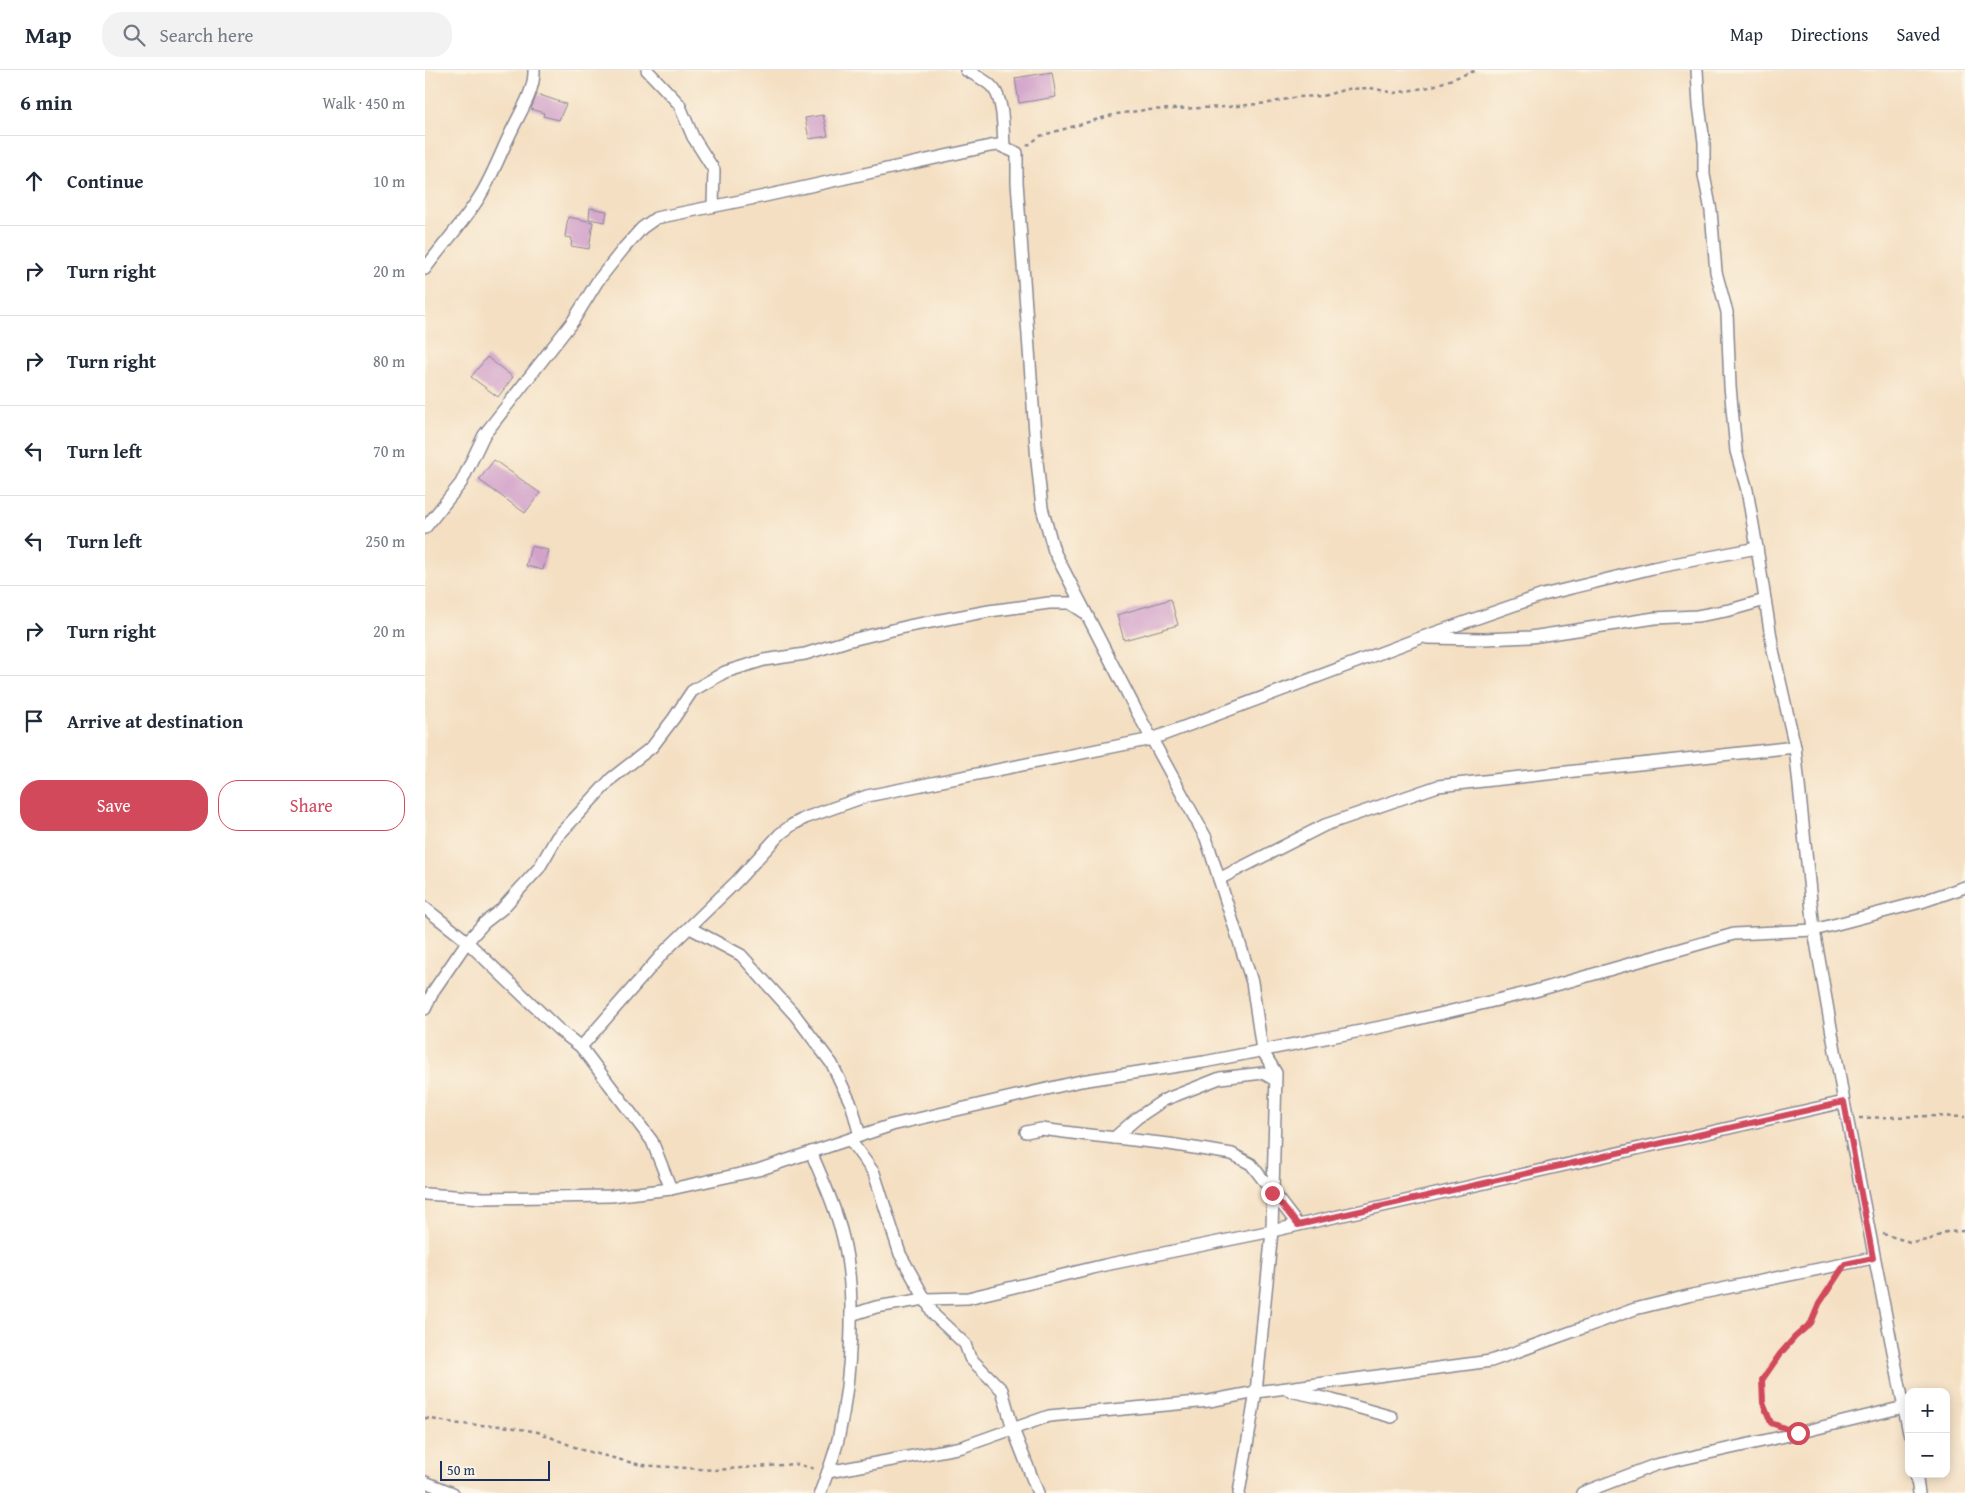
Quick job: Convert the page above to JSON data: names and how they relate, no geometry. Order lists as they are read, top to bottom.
{
  "scale_bar": "50 m",
  "page": {
    "header": "Map",
    "search": "Search here",
    "nav": ["Map", "Directions", "Saved"],
    "heading": ["6 min", "Walk · 450 m"],
    "list": [
      ["Continue", "10 m"],
      ["Turn right", "20 m"],
      ["Turn right", "80 m"],
      ["Turn left", "70 m"],
      ["Turn left", "250 m"],
      ["Turn right", "20 m"],
      "Arrive at destination"
    ],
    "buttons": ["Save", "Share"],
    "map_buttons": ["+", "−"],
    "scale": "50 m"
  }
}
